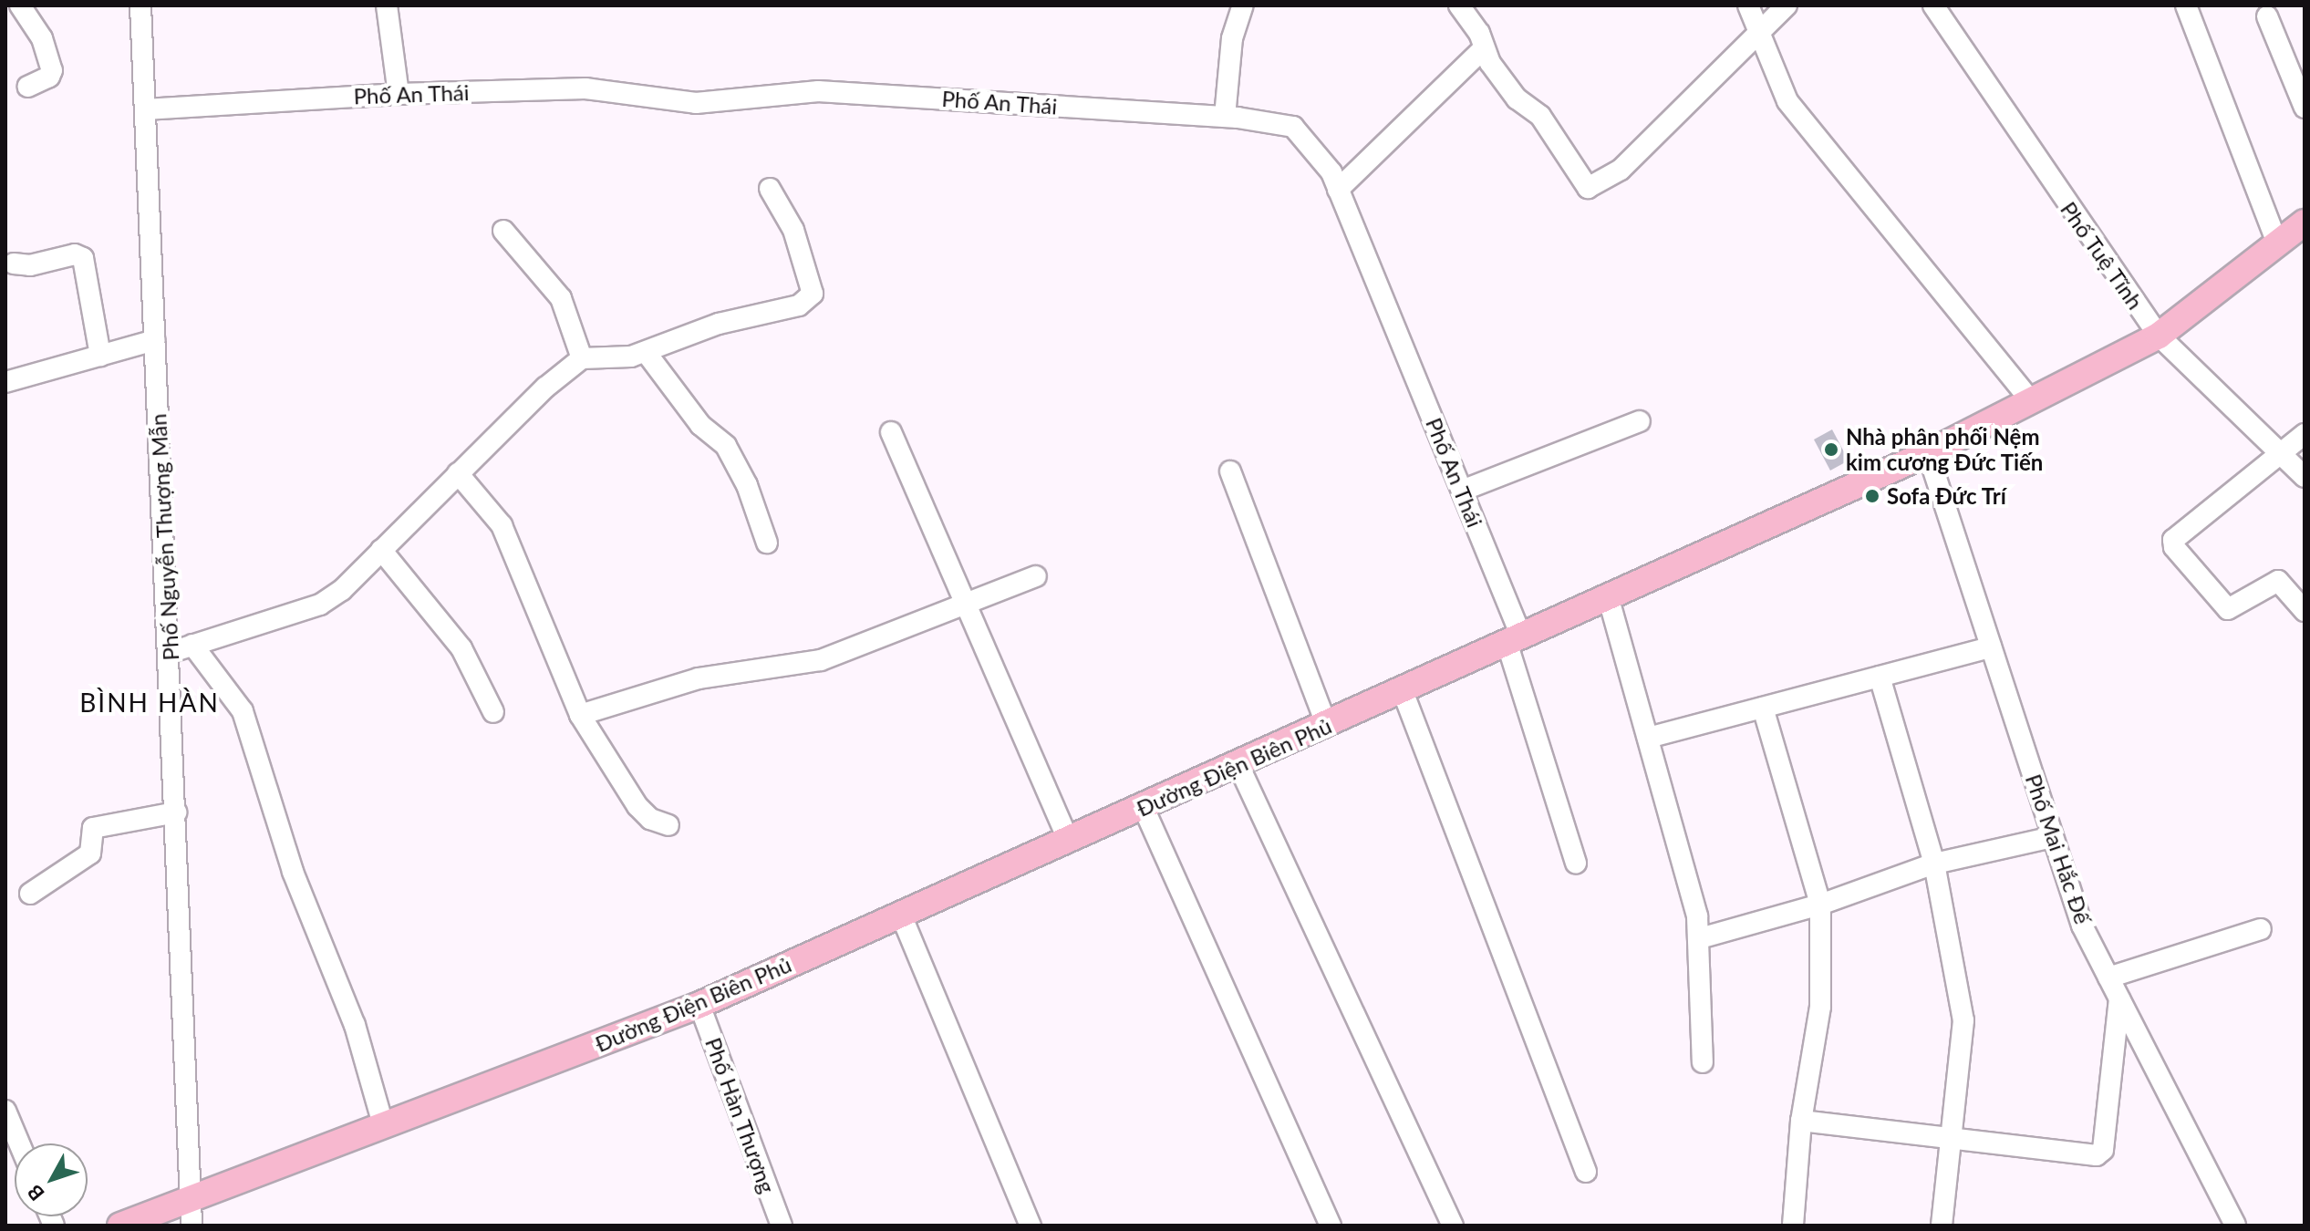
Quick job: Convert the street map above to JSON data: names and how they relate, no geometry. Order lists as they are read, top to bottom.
{
  "streets": {
    "main road": ["Đường Điện Biên Phủ"],
    "street": [
      "Phố An Thái",
      "Phố Tuệ Tĩnh",
      "Phố Nguyễn Thượng Mẫn",
      "Phố Mai Hắc Đế",
      "Phố Hàn Thượng"
    ]
  },
  "crossings": [
    ["Phố An Thái", "Phố Nguyễn Thượng Mẫn"],
    ["Phố An Thái", "Đường Điện Biên Phủ"],
    ["Phố Tuệ Tĩnh", "Đường Điện Biên Phủ"],
    ["Phố Nguyễn Thượng Mẫn", "Đường Điện Biên Phủ"],
    ["Đường Điện Biên Phủ", "Phố Mai Hắc Đế"],
    ["Đường Điện Biên Phủ", "Phố Hàn Thượng"]
  ],
  "districts": ["BÌNH HÀN"],
  "places": ["Nhà phân phối Nệm kim cương Đức Tiến", "Sofa Đức Trí"],
  "north": "bottom left"
}
